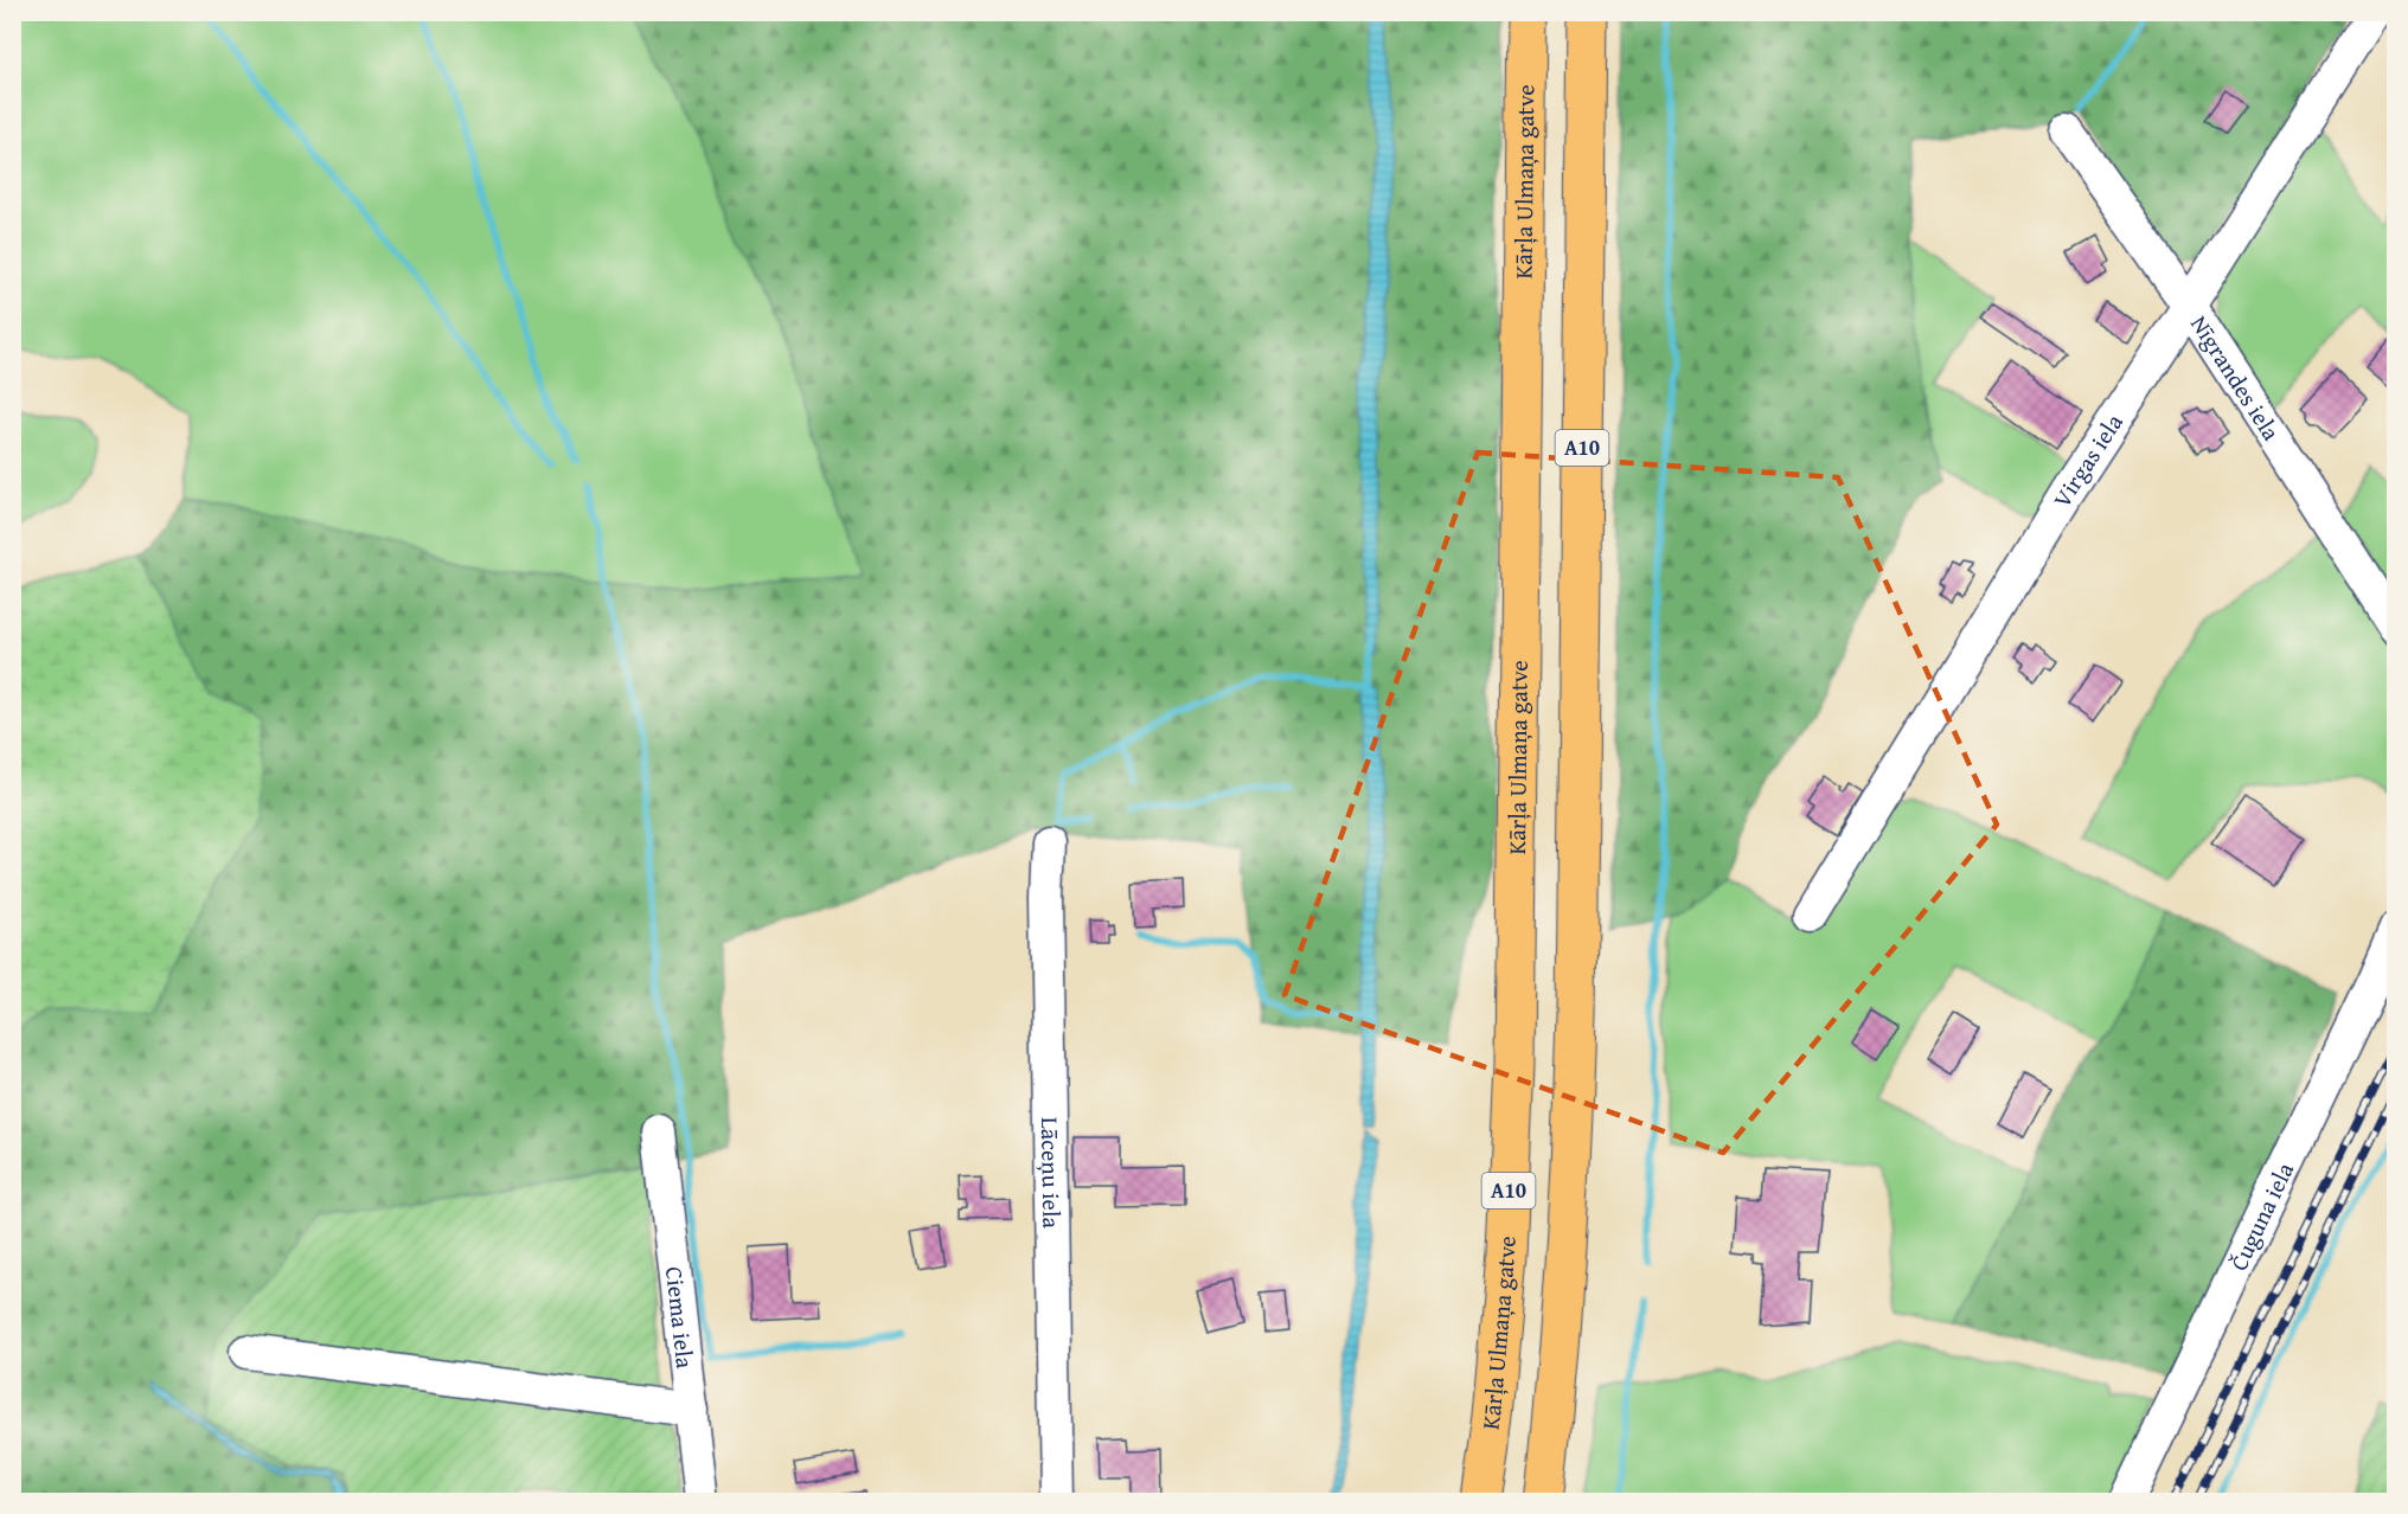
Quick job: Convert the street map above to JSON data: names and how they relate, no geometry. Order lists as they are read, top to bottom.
{
  "streets": {
    "highway": ["Kārļa Ulmaņa gatve", "A10"],
    "street": [
      "Nīgrandes iela",
      "Virgas iela",
      "Lāceņu iela",
      "Čuguna iela",
      "Ciema iela"
    ]
  },
  "crossings": [
    ["Nīgrandes iela", "Virgas iela"]
  ]
}
